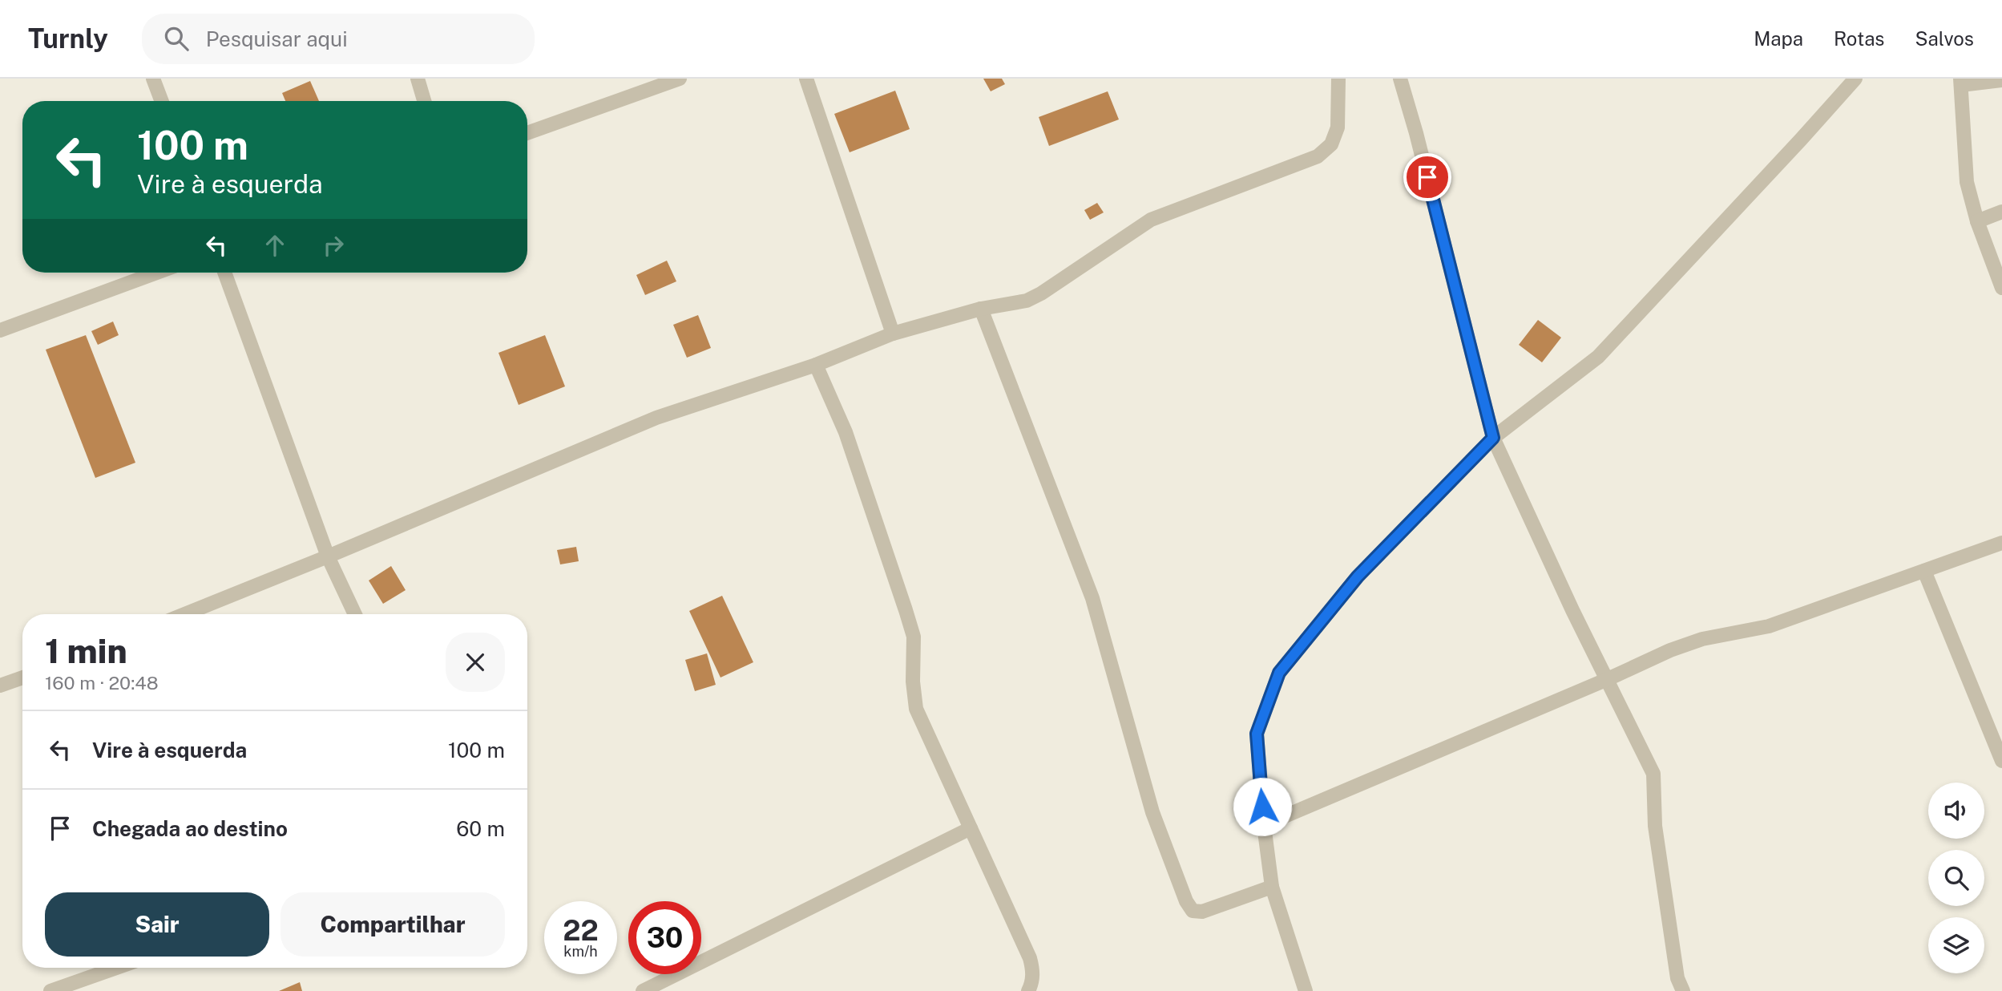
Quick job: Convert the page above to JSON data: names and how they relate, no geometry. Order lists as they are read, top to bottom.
{
  "page": {
    "header": "Turnly",
    "search": "Pesquisar aqui",
    "nav": ["Mapa", "Rotas", "Salvos"],
    "turn": ["100 m", "Vire à esquerda"],
    "heading": ["1 min", "160 m · 20:48"],
    "list": [
      {
        "name": "Vire à esquerda",
        "value": "100 m"
      },
      {
        "name": "Chegada ao destino",
        "value": "60 m"
      }
    ],
    "buttons": ["Sair", "Compartilhar"],
    "speed": "22 km/h",
    "limit": "30"
  }
}
